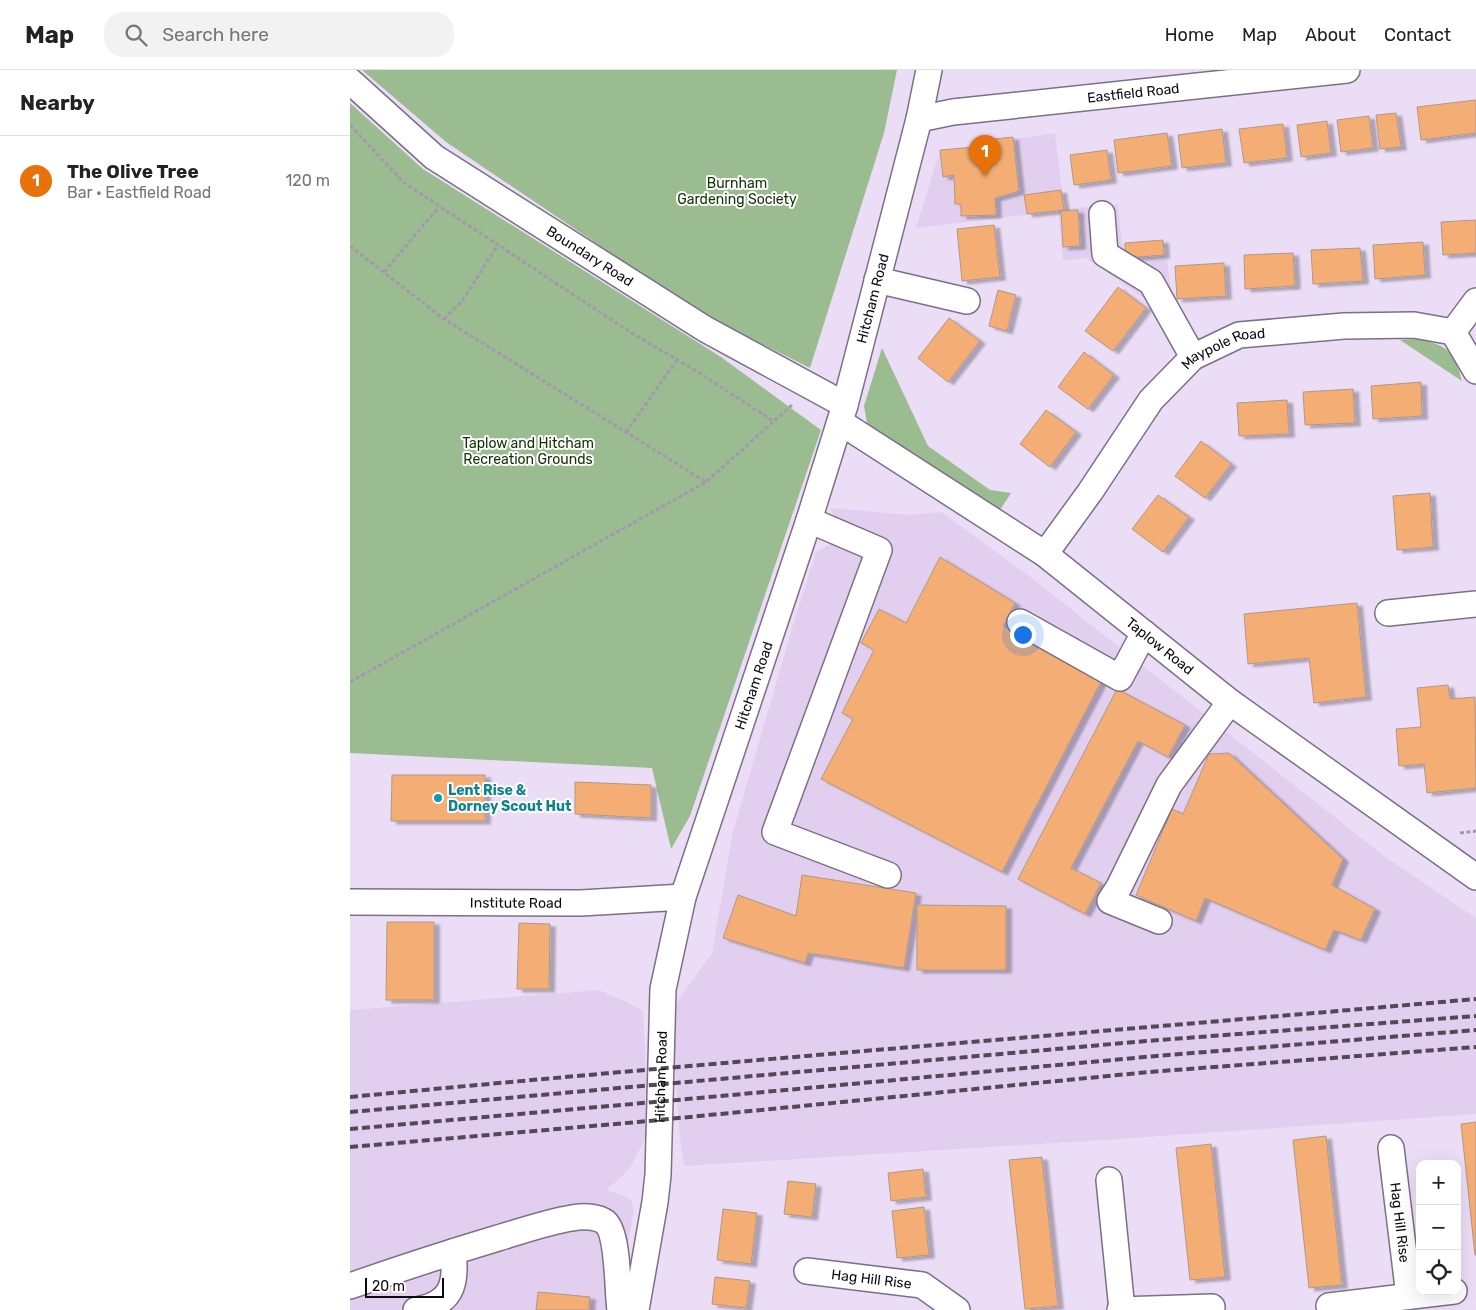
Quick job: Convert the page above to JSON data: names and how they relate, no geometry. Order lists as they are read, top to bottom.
{
  "streets": {
    "street": [
      "Eastfield Road",
      "Boundary Road",
      "Hitcham Road",
      "Maypole Road",
      "Taplow Road",
      "Institute Road",
      "Hag Hill Rise"
    ]
  },
  "crossings": [
    ["Eastfield Road", "Hitcham Road"],
    ["Boundary Road", "Hitcham Road"],
    ["Boundary Road", "Taplow Road"],
    ["Hitcham Road", "Taplow Road"],
    ["Hitcham Road", "Institute Road"],
    ["Maypole Road", "Taplow Road"]
  ],
  "parks": ["Burnham Gardening Society", "Taplow and Hitcham Recreation Grounds"],
  "places": ["Lent Rise & Dorney Scout Hut"],
  "scale_bar": "20 m",
  "page": {
    "header": "Map",
    "search": "Search here",
    "nav": [
      "Home",
      "Map",
      "About",
      "Contact"
    ],
    "heading": "Nearby",
    "list": [
      {
        "mark": "1",
        "name": "The Olive Tree",
        "note": "Bar · Eastfield Road",
        "value": "120 m"
      }
    ],
    "pins": "1",
    "map_buttons": ["+", "−"],
    "scale": "20 m"
  }
}
